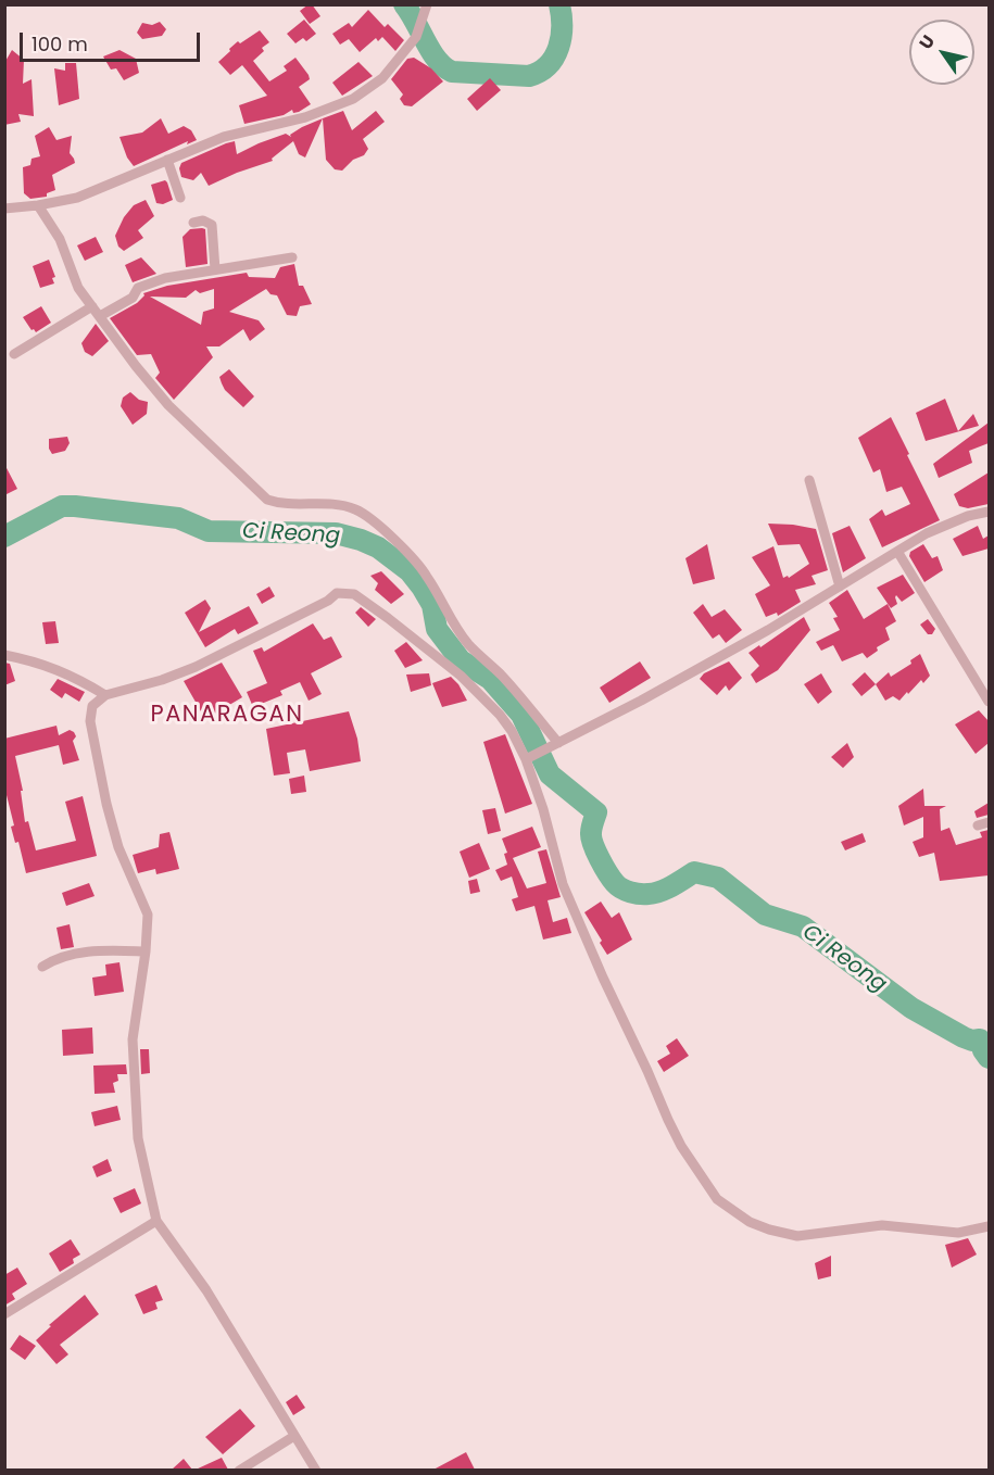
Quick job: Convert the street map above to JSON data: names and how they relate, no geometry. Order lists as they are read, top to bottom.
{
  "districts": ["PANARAGAN"],
  "water": ["Ci Reong"],
  "scale_bar": "100 m",
  "north": "top left"
}
